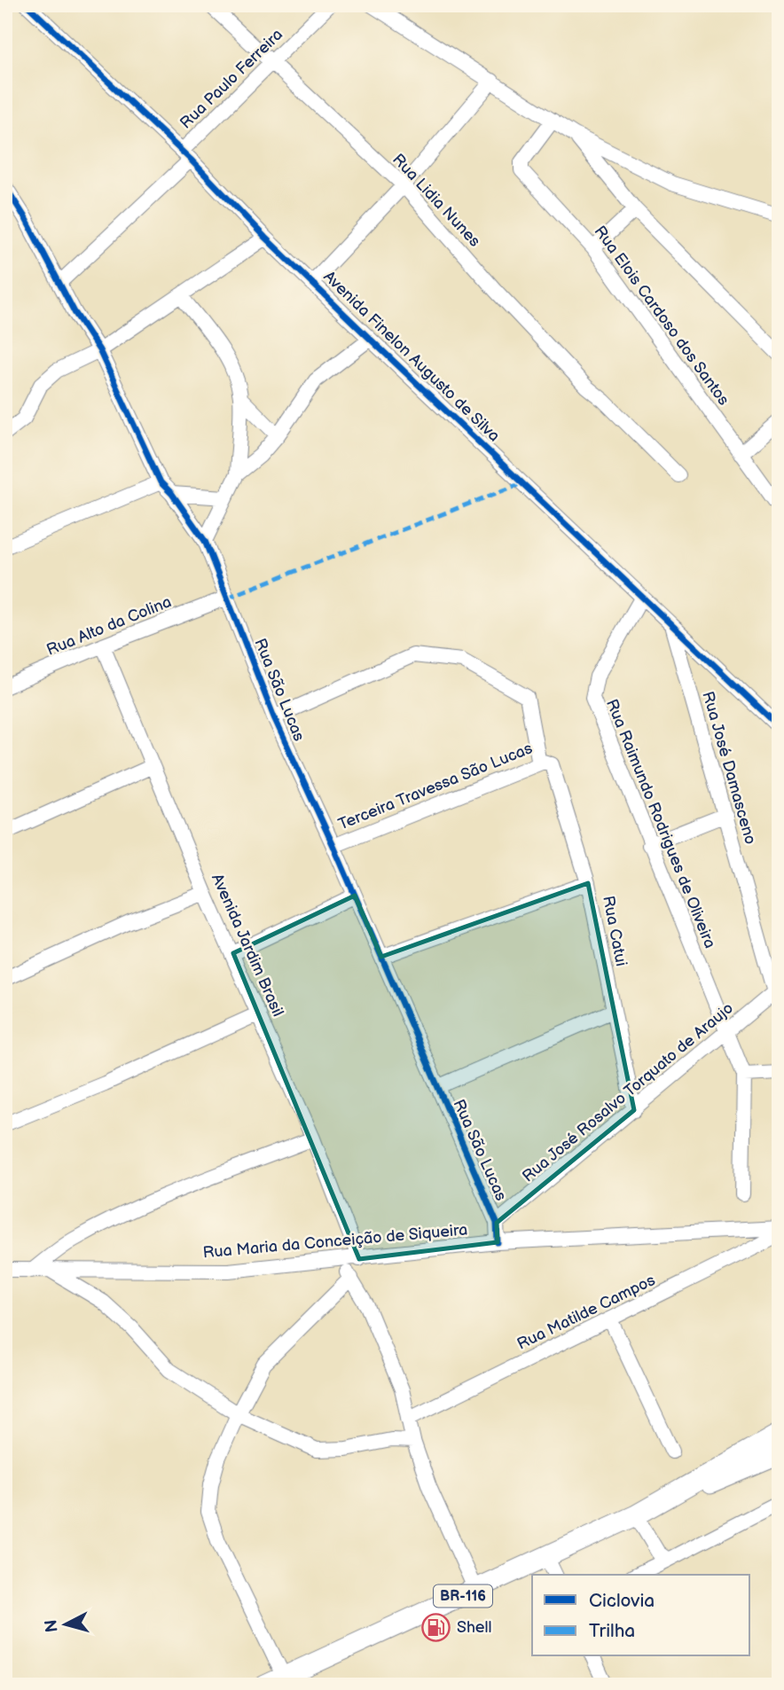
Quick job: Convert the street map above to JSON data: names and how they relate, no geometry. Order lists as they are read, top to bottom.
{
  "streets": {
    "highway": ["BR-116"],
    "street": [
      "Rua Paulo Ferreira",
      "Rua Lidia Nunes",
      "Rua Elois Cardoso dos Santos",
      "Avenida Finelon Augusto de Silva",
      "Rua Alto da Colina",
      "Rua São Lucas",
      "Rua José Damasceno",
      "Terceira Travessa São Lucas",
      "Rua Raimundo Rodrigues de Oliveira",
      "Rua Catui",
      "Avenida Jardim Brasil",
      "Rua José Rosalvo Torquato de Araujo",
      "Rua Maria da Conceição de Siqueira",
      "Rua Matilde Campos"
    ]
  },
  "crossings": [
    ["Rua Paulo Ferreira", "Rua Lidia Nunes"],
    ["Rua Paulo Ferreira", "Avenida Finelon Augusto de Silva"],
    ["Rua Paulo Ferreira", "Rua São Lucas"],
    ["Avenida Finelon Augusto de Silva", "Rua José Damasceno"],
    ["Avenida Finelon Augusto de Silva", "Rua Raimundo Rodrigues de Oliveira"],
    ["Rua Alto da Colina", "Rua São Lucas"],
    ["Rua Alto da Colina", "Avenida Jardim Brasil"],
    ["Rua São Lucas", "Terceira Travessa São Lucas"],
    ["Rua São Lucas", "Rua Catui"],
    ["Rua São Lucas", "Rua José Rosalvo Torquato de Araujo"],
    ["Rua José Damasceno", "Rua José Rosalvo Torquato de Araujo"],
    ["Terceira Travessa São Lucas", "Rua Catui"],
    ["Rua Raimundo Rodrigues de Oliveira", "Rua José Rosalvo Torquato de Araujo"],
    ["Rua Catui", "Rua José Rosalvo Torquato de Araujo"],
    ["Avenida Jardim Brasil", "Rua Maria da Conceição de Siqueira"]
  ],
  "places": {
    "fuel station": ["Shell"]
  },
  "legend": ["Ciclovia", "Trilha"],
  "north": "left"
}
